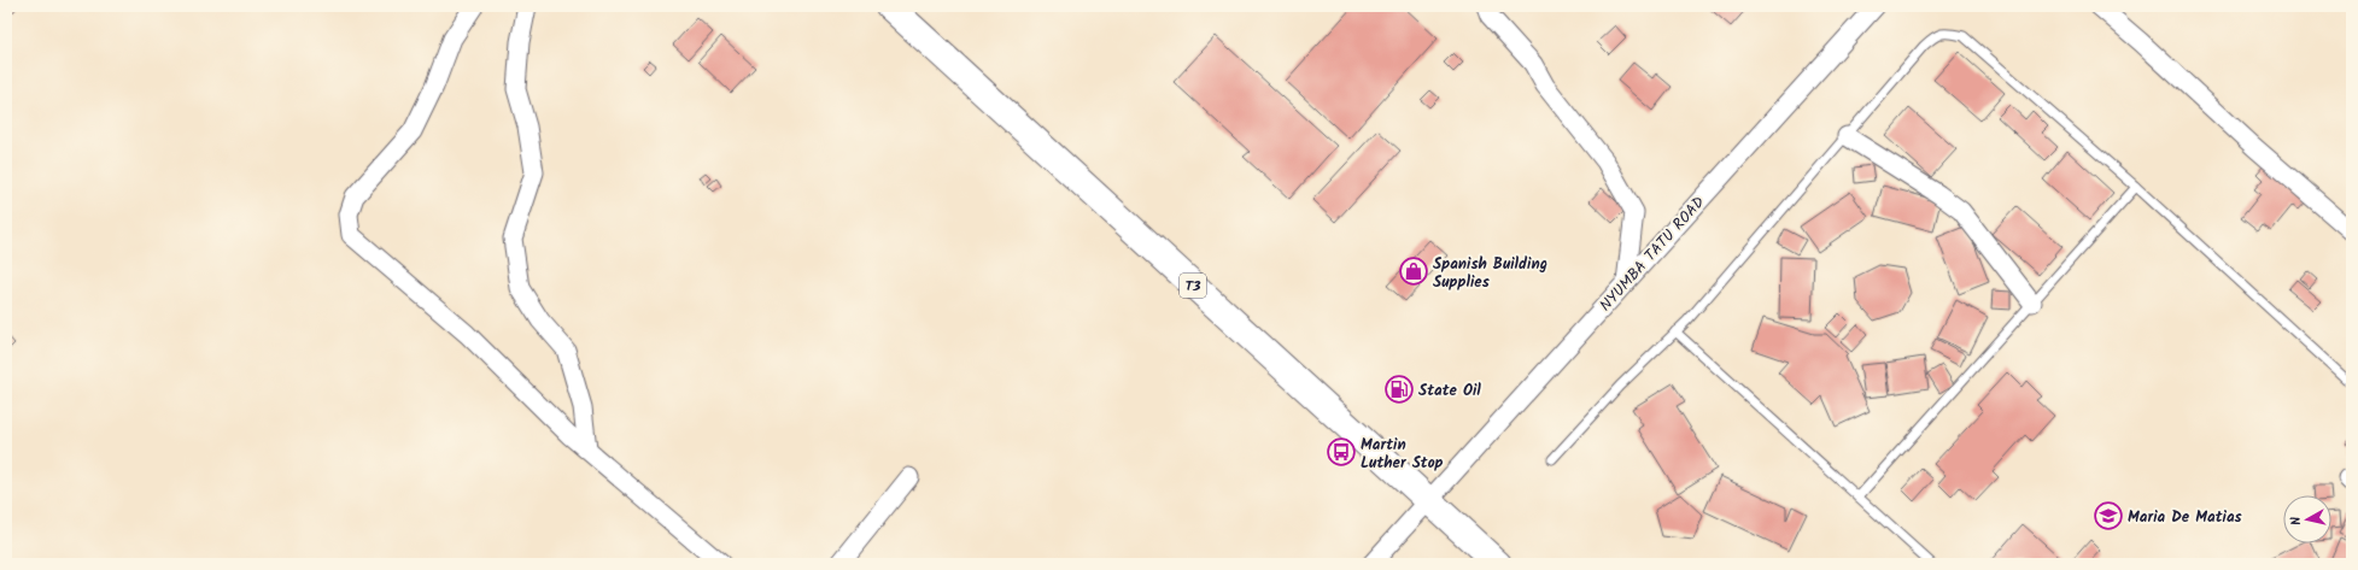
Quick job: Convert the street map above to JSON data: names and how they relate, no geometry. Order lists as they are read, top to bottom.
{
  "streets": {
    "highway": ["T3"],
    "street": ["NYUMBA TATU ROAD"]
  },
  "crossings": [
    ["NYUMBA TATU ROAD", "T3"]
  ],
  "places": {
    "shop": ["Spanish Building Supplies"],
    "fuel station": ["State Oil"],
    "bus stop": ["Martin Luther Stop"],
    "school or university": ["Maria De Matias"]
  },
  "north": "left"
}
